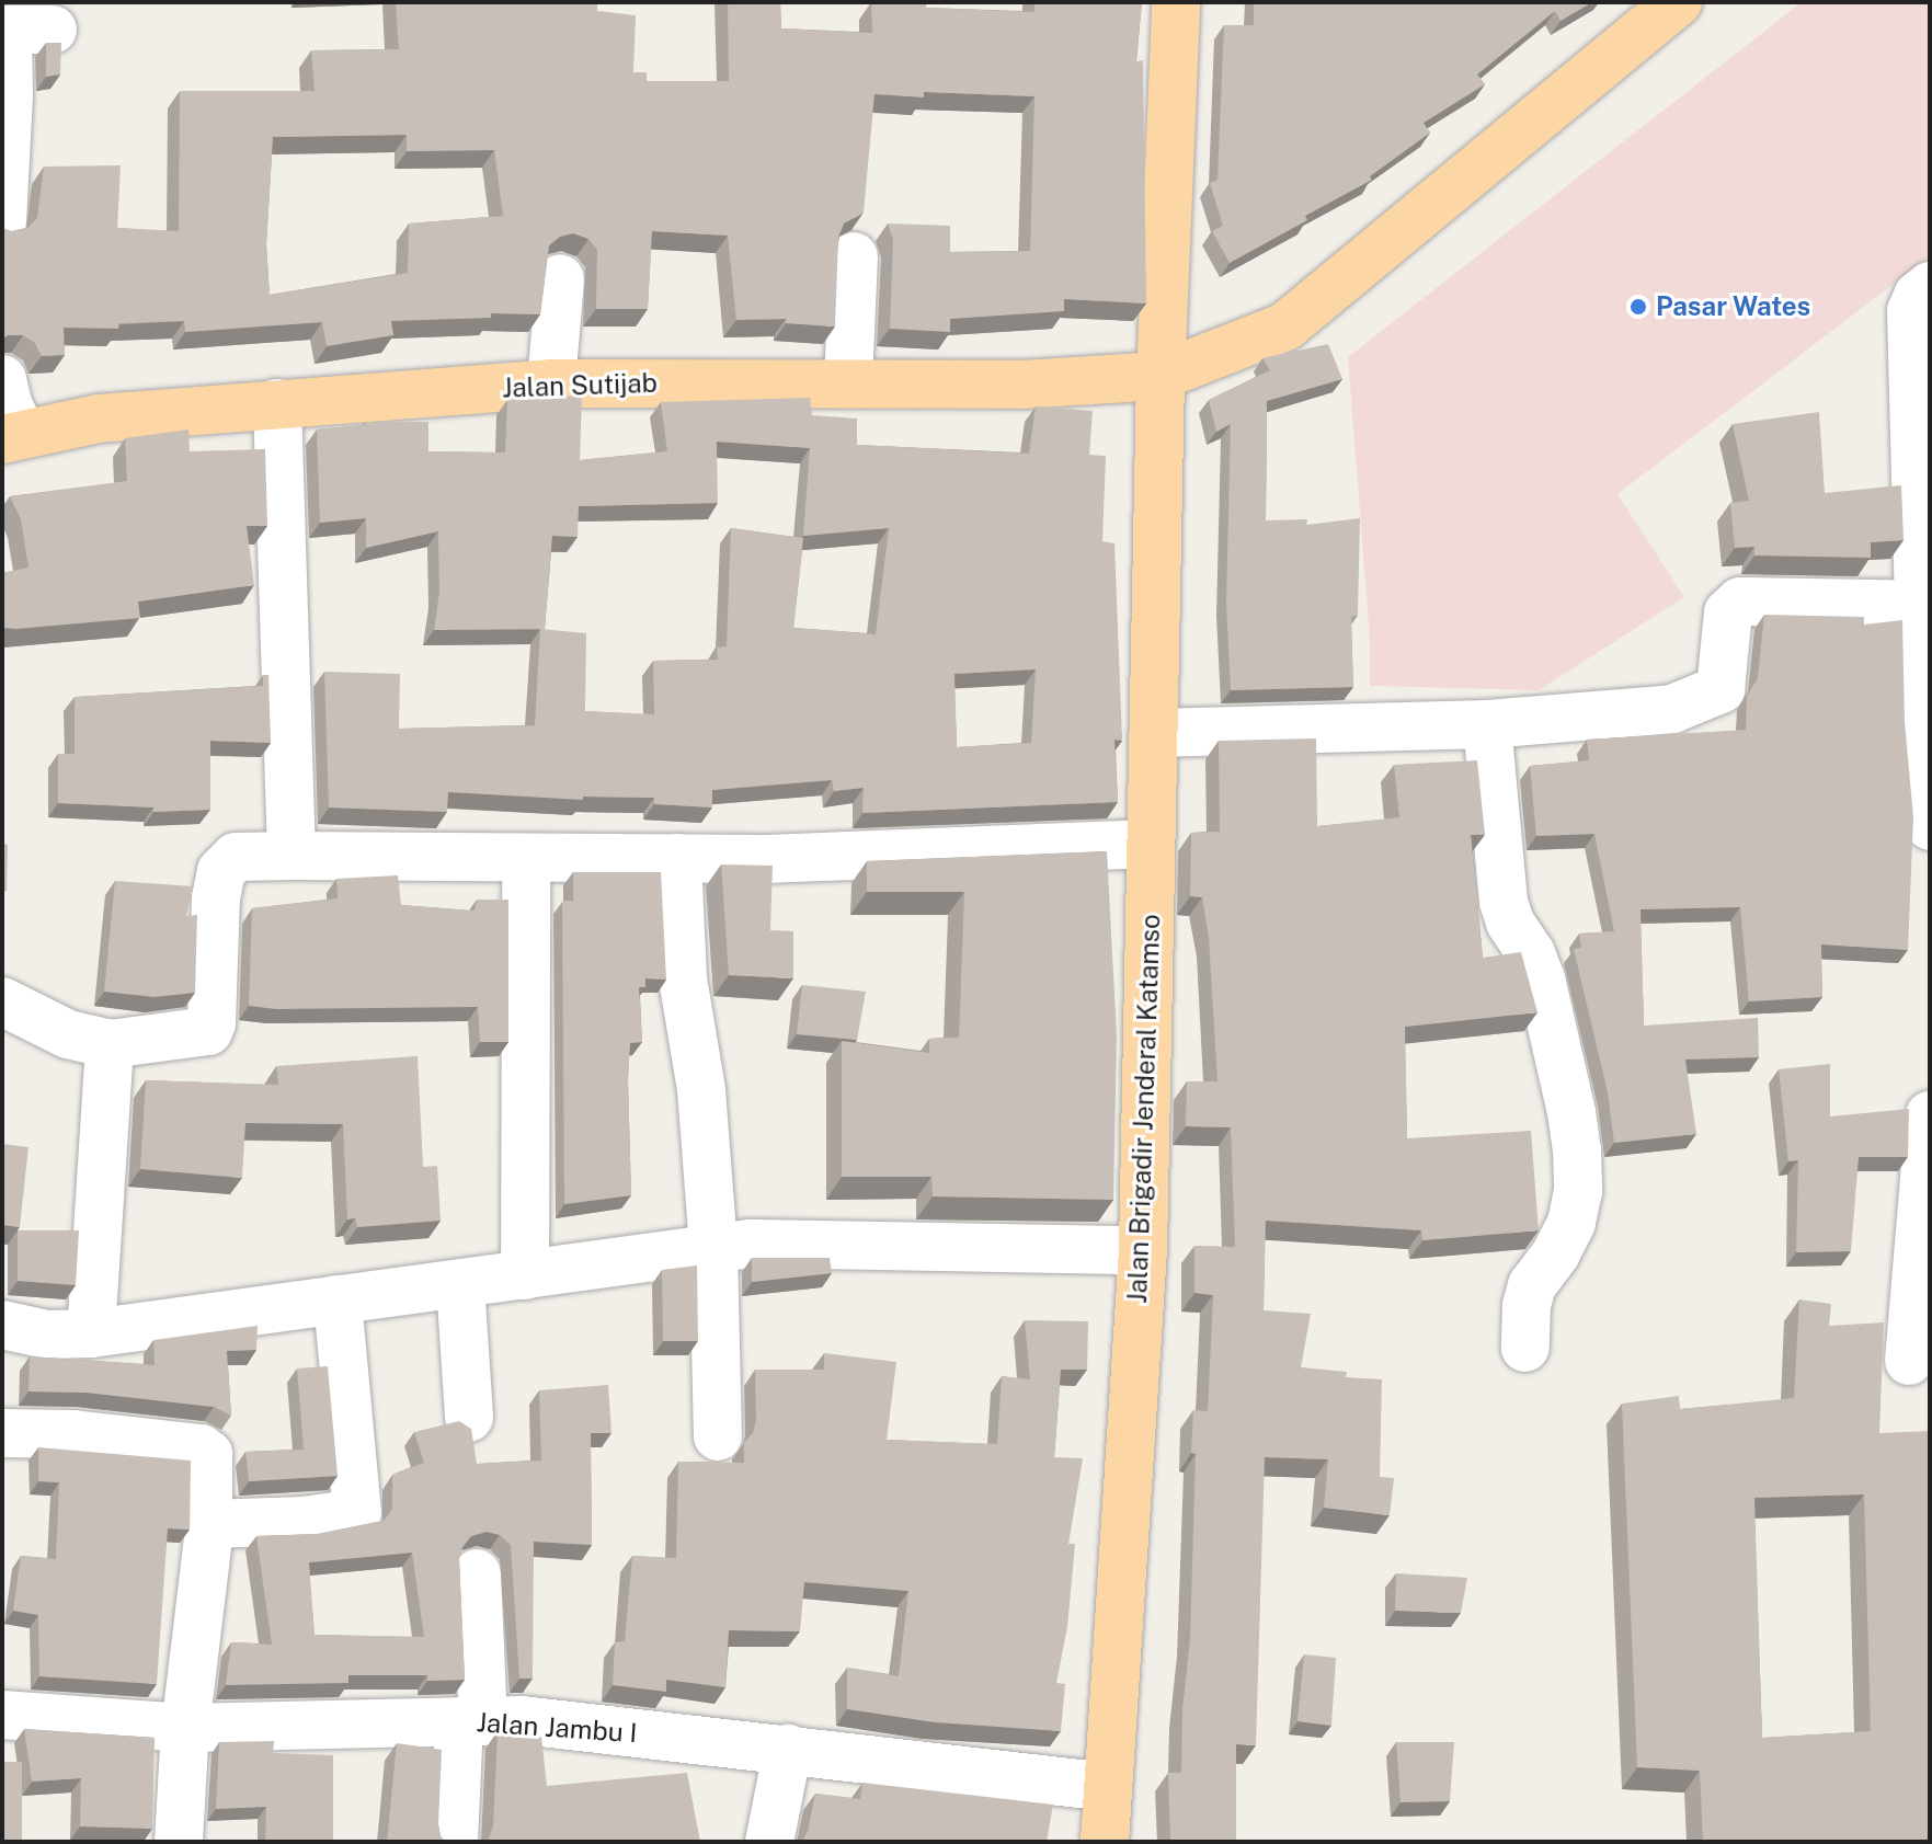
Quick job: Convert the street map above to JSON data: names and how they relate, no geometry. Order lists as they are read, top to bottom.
{
  "streets": {
    "main road": ["Jalan Sutijab", "Jalan Brigadir Jenderal Katamso"],
    "street": ["Jalan Jambu I"]
  },
  "crossings": [
    ["Jalan Sutijab", "Jalan Brigadir Jenderal Katamso"],
    ["Jalan Brigadir Jenderal Katamso", "Jalan Jambu I"]
  ],
  "places": ["Pasar Wates"]
}
